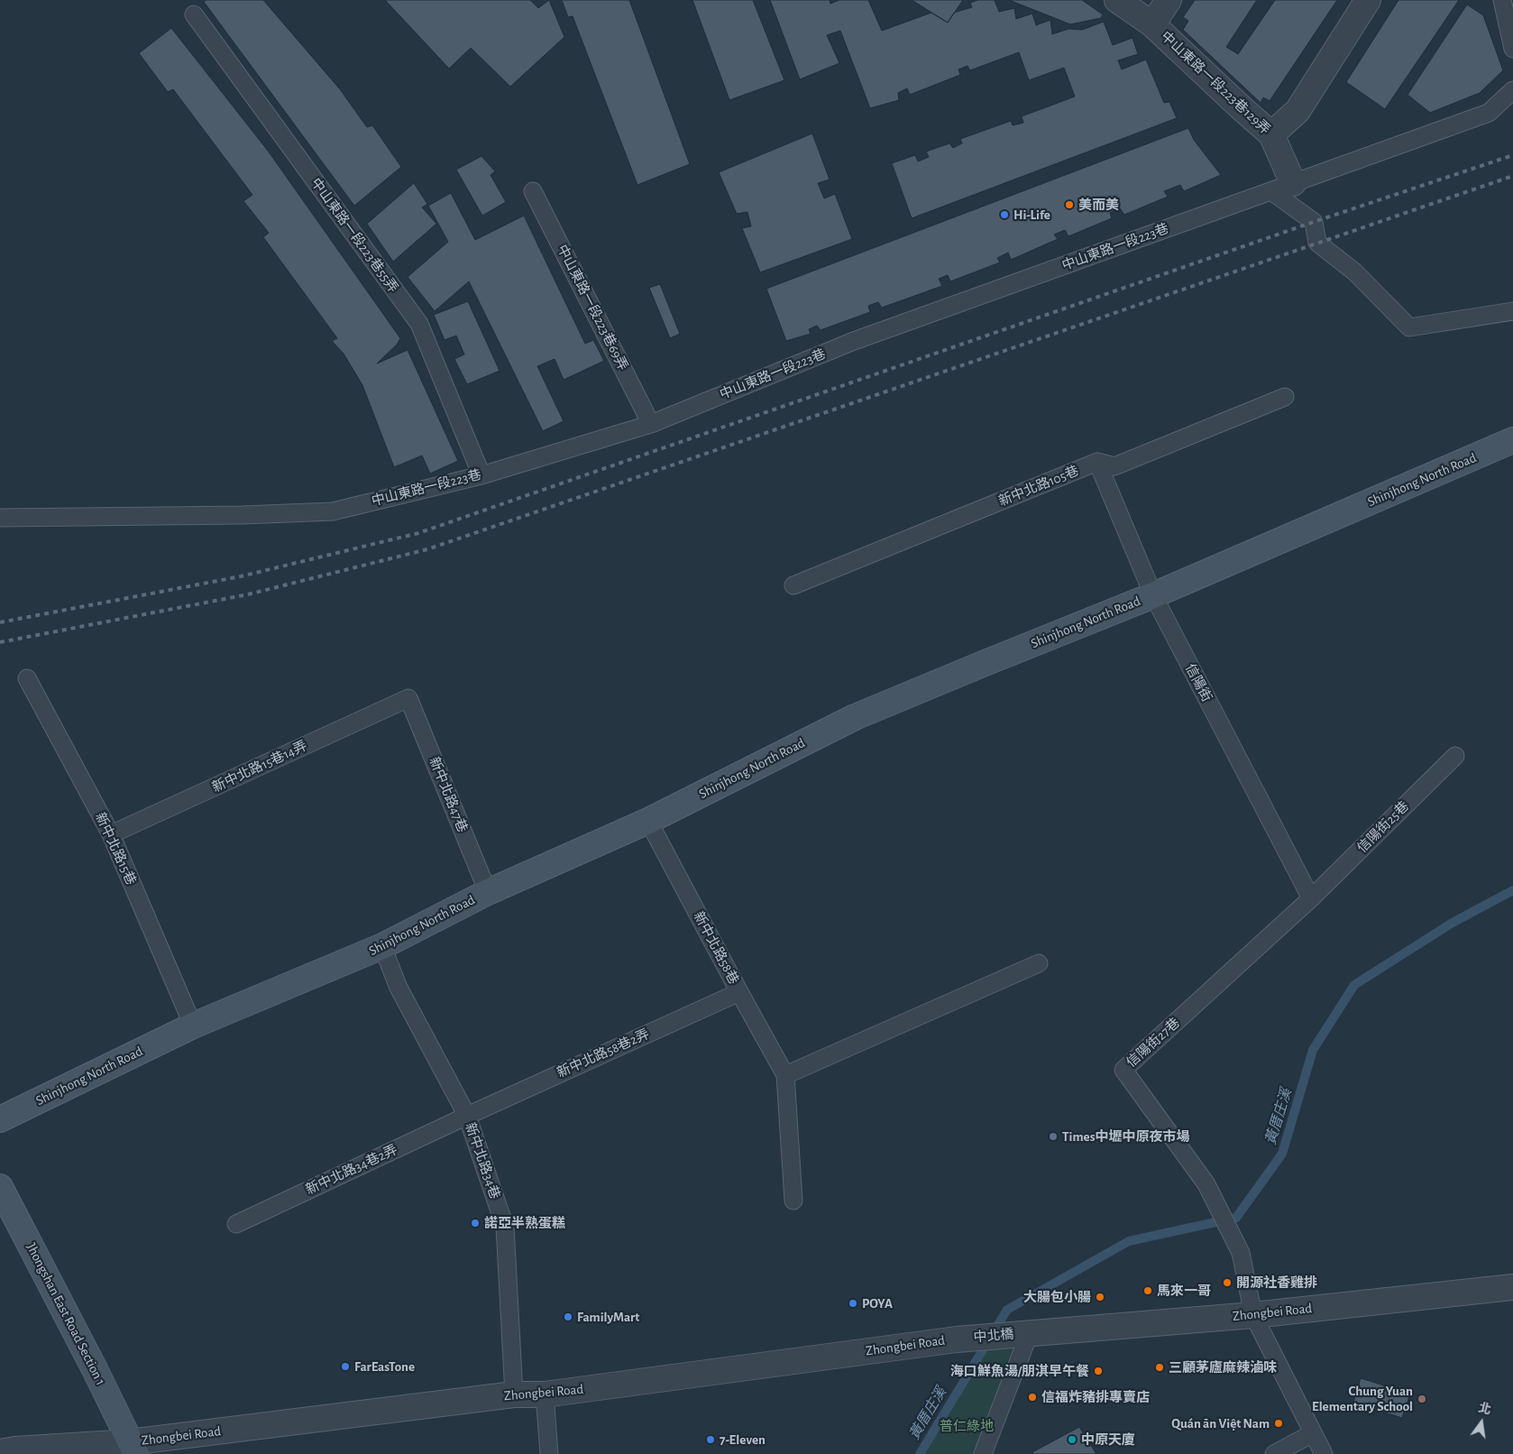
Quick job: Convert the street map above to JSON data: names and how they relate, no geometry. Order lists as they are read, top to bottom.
{
  "streets": {
    "street": [
      "中山東路一段223巷129弄",
      "Shinjhong North Road",
      "Zhongbei Road",
      "Jhongshan East Road Section 1",
      "中北橋"
    ],
    "lane": [
      "中山東路一段223巷55弄",
      "中山東路一段223巷",
      "中山東路一段223巷69弄",
      "新中北路105巷",
      "信陽街",
      "新中北路15巷14弄",
      "新中北路47巷",
      "信陽街25巷",
      "新中北路15巷",
      "新中北路58巷",
      "信陽街27巷",
      "新中北路58巷2弄",
      "新中北路34巷",
      "新中北路34巷2弄"
    ]
  },
  "crossings": [
    ["中山東路一段223巷129弄", "中山東路一段223巷"],
    ["中山東路一段223巷55弄", "中山東路一段223巷"],
    ["中山東路一段223巷", "中山東路一段223巷69弄"],
    ["Shinjhong North Road", "信陽街"],
    ["Shinjhong North Road", "新中北路47巷"],
    ["Shinjhong North Road", "新中北路15巷"],
    ["Shinjhong North Road", "新中北路58巷"],
    ["Shinjhong North Road", "新中北路34巷"],
    ["新中北路105巷", "信陽街"],
    ["信陽街", "信陽街25巷"],
    ["信陽街", "信陽街27巷"],
    ["新中北路15巷14弄", "新中北路47巷"],
    ["新中北路15巷14弄", "新中北路15巷"],
    ["信陽街25巷", "信陽街27巷"],
    ["新中北路58巷", "新中北路58巷2弄"],
    ["信陽街27巷", "Zhongbei Road"],
    ["新中北路58巷2弄", "新中北路34巷"],
    ["新中北路58巷2弄", "新中北路34巷2弄"],
    ["新中北路34巷", "新中北路34巷2弄"],
    ["新中北路34巷", "Zhongbei Road"],
    ["Zhongbei Road", "Jhongshan East Road Section 1"],
    ["Zhongbei Road", "中北橋"]
  ],
  "water": ["黃厝庄溪"],
  "parks": ["普仁綠地"],
  "places": [
    "美而美",
    "Hi-Life",
    "Times中壢中原夜市場",
    "諾亞半熟蛋糕",
    "開源社香雞排",
    "馬來一哥",
    "大腸包小腸",
    "POYA",
    "FamilyMart",
    "FarEasTone",
    "三顧茅廬麻辣滷味",
    "海口鮮魚湯/朋淇早午餐",
    "信福炸豬排專賣店",
    "Chung Yuan Elementary School",
    "Quán ăn Việt Nam",
    "7-Eleven",
    "中原天廈"
  ],
  "north": "top"
}
